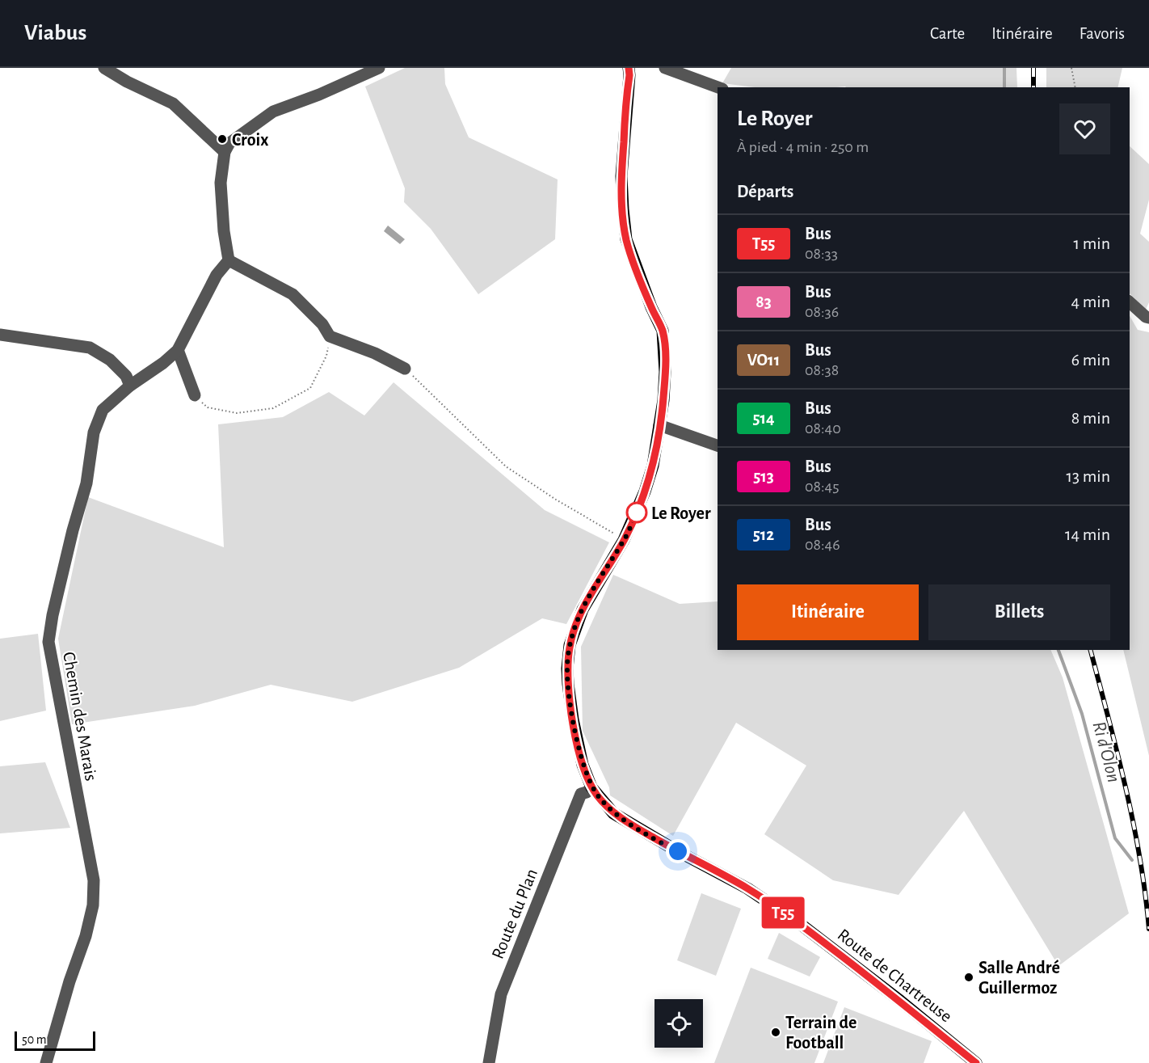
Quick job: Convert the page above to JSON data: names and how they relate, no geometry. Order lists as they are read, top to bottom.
{
  "streets": {
    "main road": ["Route de Chartreuse"],
    "street": ["Chemin des Marais", "Route du Plan"]
  },
  "crossings": [
    ["Route du Plan", "Route de Chartreuse"]
  ],
  "water": ["Ri d'Olon"],
  "places": [
    "Croix",
    "Le Royer",
    "Salle André Guillermoz",
    "Terrain de Football"
  ],
  "lines": ["bus line T55"],
  "scale_bar": "50 m",
  "page": {
    "header": "Viabus",
    "nav": ["Carte", "Itinéraire", "Favoris"],
    "on_map": "T55",
    "heading": [
      ["Le Royer", "À pied · 4 min · 250 m"],
      "Départs"
    ],
    "list": [
      {
        "mark": "T55",
        "name": "Bus",
        "note": "08:33",
        "value": "1 min"
      },
      {
        "mark": "83",
        "name": "Bus",
        "note": "08:36",
        "value": "4 min"
      },
      {
        "mark": "VO11",
        "name": "Bus",
        "note": "08:38",
        "value": "6 min"
      },
      {
        "mark": "514",
        "name": "Bus",
        "note": "08:40",
        "value": "8 min"
      },
      {
        "mark": "513",
        "name": "Bus",
        "note": "08:45",
        "value": "13 min"
      },
      {
        "mark": "512",
        "name": "Bus",
        "note": "08:46",
        "value": "14 min"
      }
    ],
    "buttons": ["Itinéraire", "Billets"],
    "scale": "50 m"
  }
}
